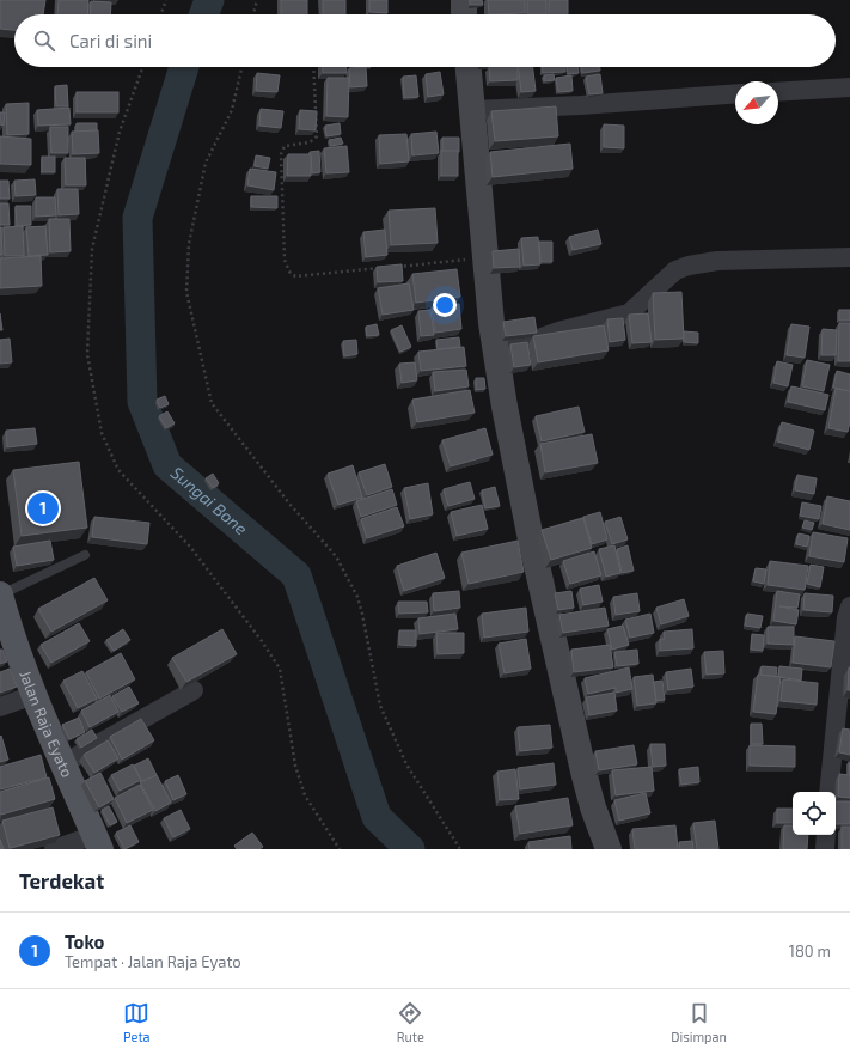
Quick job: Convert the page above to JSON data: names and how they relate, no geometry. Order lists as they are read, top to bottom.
{
  "streets": {
    "main road": ["Jalan Raja Eyato"]
  },
  "water": ["Sungai Bone"],
  "north": "bottom left",
  "page": {
    "search": "Cari di sini",
    "pins": "1",
    "heading": "Terdekat",
    "list": [
      {
        "mark": "1",
        "name": "Toko",
        "note": "Tempat · Jalan Raja Eyato",
        "value": "180 m"
      }
    ],
    "nav": ["Peta", "Rute", "Disimpan"]
  }
}
